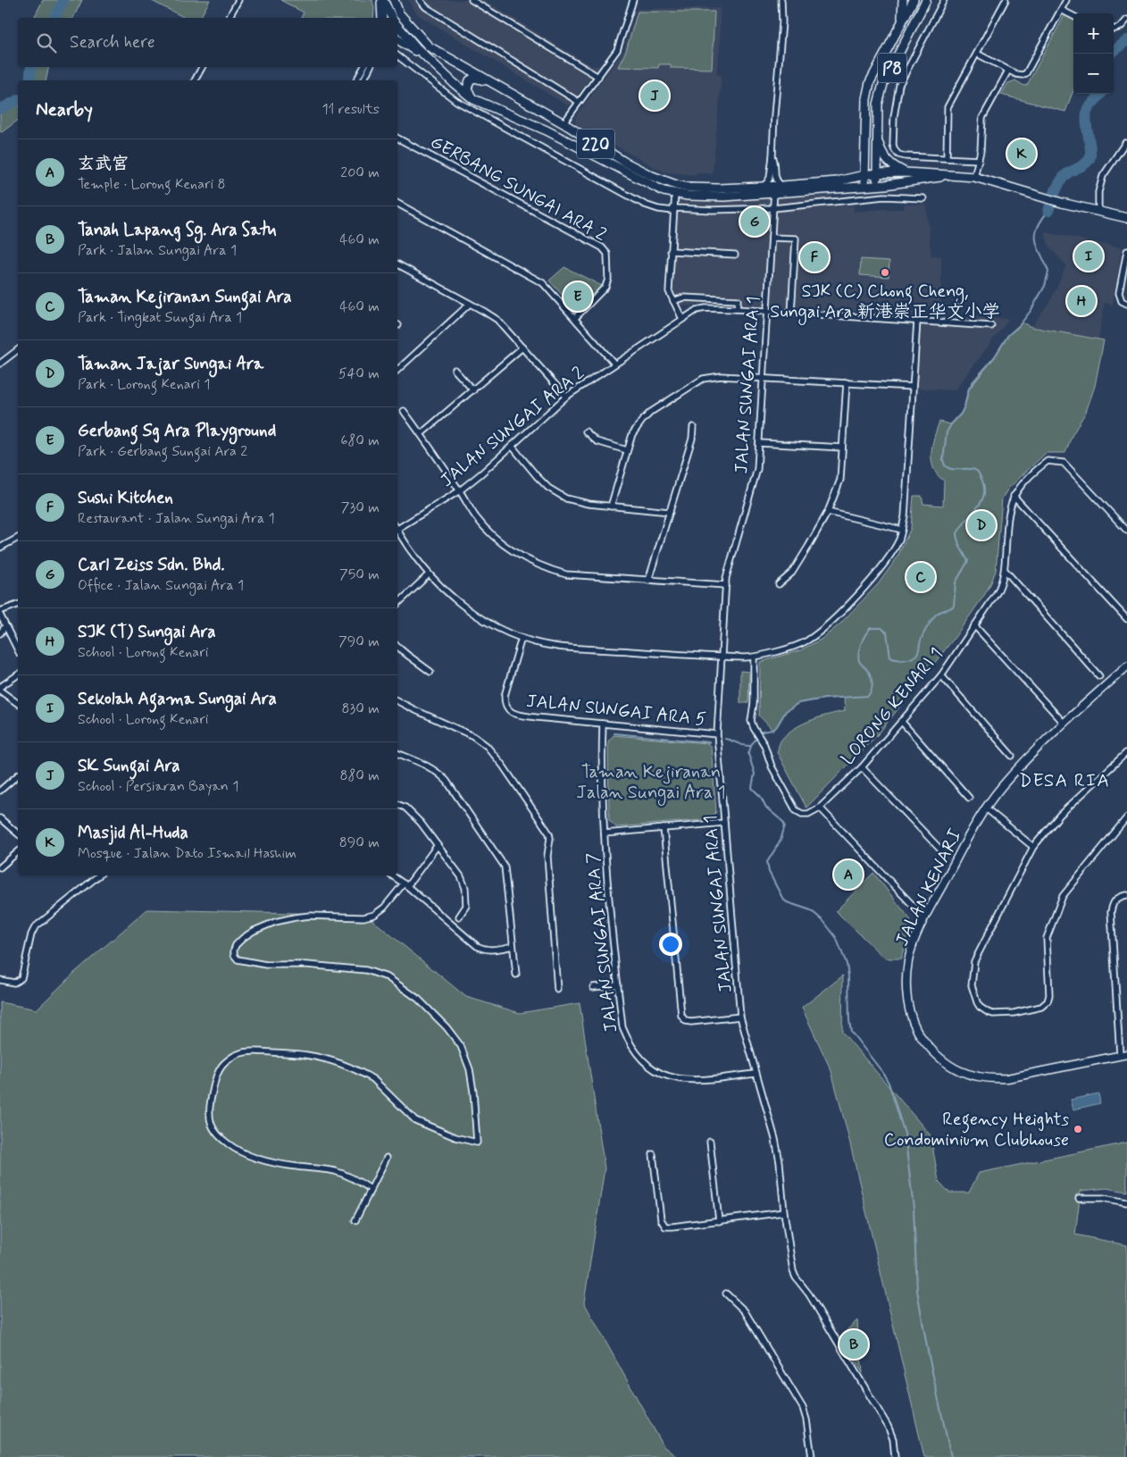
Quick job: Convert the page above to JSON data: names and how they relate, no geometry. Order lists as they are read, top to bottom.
{
  "streets": {
    "main road": ["P8", "220"],
    "street": [
      "GERBANG SUNGAI ARA 2",
      "JALAN SUNGAI ARA 1",
      "JALAN SUNGAI ARA 2",
      "LORONG KENARI 1",
      "JALAN SUNGAI ARA 5",
      "JALAN KENARI",
      "JALAN SUNGAI ARA 7"
    ]
  },
  "crossings": [
    ["P8", "220"],
    ["220", "JALAN SUNGAI ARA 1"],
    ["JALAN SUNGAI ARA 1", "JALAN SUNGAI ARA 2"],
    ["JALAN SUNGAI ARA 1", "JALAN SUNGAI ARA 5"],
    ["JALAN SUNGAI ARA 1", "JALAN SUNGAI ARA 7"],
    ["JALAN SUNGAI ARA 5", "JALAN SUNGAI ARA 7"]
  ],
  "districts": ["DESA RIA"],
  "parks": ["Taman Kejiranan Jalan Sungai Ara 1"],
  "places": ["SJK (C) Chong Cheng, Sungai Ara 新港崇正华文小学", "Regency Heights Condominium Clubhouse"],
  "page": {
    "map_buttons": ["+", "−"],
    "search": "Search here",
    "pins": [
      "J",
      "K",
      "G",
      "I",
      "F",
      "E",
      "H",
      "D",
      "C",
      "A",
      "B"
    ],
    "heading": ["Nearby", "11 results"],
    "list": [
      {
        "mark": "A",
        "name": "玄武宫",
        "note": "Temple · Lorong Kenari 8",
        "value": "200 m"
      },
      {
        "mark": "B",
        "name": "Tanah Lapang Sg. Ara Satu",
        "note": "Park · Jalan Sungai Ara 1",
        "value": "460 m"
      },
      {
        "mark": "C",
        "name": "Taman Kejiranan Sungai Ara",
        "note": "Park · Tingkat Sungai Ara 1",
        "value": "460 m"
      },
      {
        "mark": "D",
        "name": "Taman Jajar Sungai Ara",
        "note": "Park · Lorong Kenari 1",
        "value": "540 m"
      },
      {
        "mark": "E",
        "name": "Gerbang Sg Ara Playground",
        "note": "Park · Gerbang Sungai Ara 2",
        "value": "680 m"
      },
      {
        "mark": "F",
        "name": "Sushi Kitchen",
        "note": "Restaurant · Jalan Sungai Ara 1",
        "value": "730 m"
      },
      {
        "mark": "G",
        "name": "Carl Zeiss Sdn. Bhd.",
        "note": "Office · Jalan Sungai Ara 1",
        "value": "750 m"
      },
      {
        "mark": "H",
        "name": "SJK (T) Sungai Ara",
        "note": "School · Lorong Kenari",
        "value": "790 m"
      },
      {
        "mark": "I",
        "name": "Sekolah Agama Sungai Ara",
        "note": "School · Lorong Kenari",
        "value": "830 m"
      },
      {
        "mark": "J",
        "name": "SK Sungai Ara",
        "note": "School · Persiaran Bayan 1",
        "value": "880 m"
      },
      {
        "mark": "K",
        "name": "Masjid Al-Huda",
        "note": "Mosque · Jalan Dato Ismail Hashim",
        "value": "890 m"
      }
    ]
  }
}
